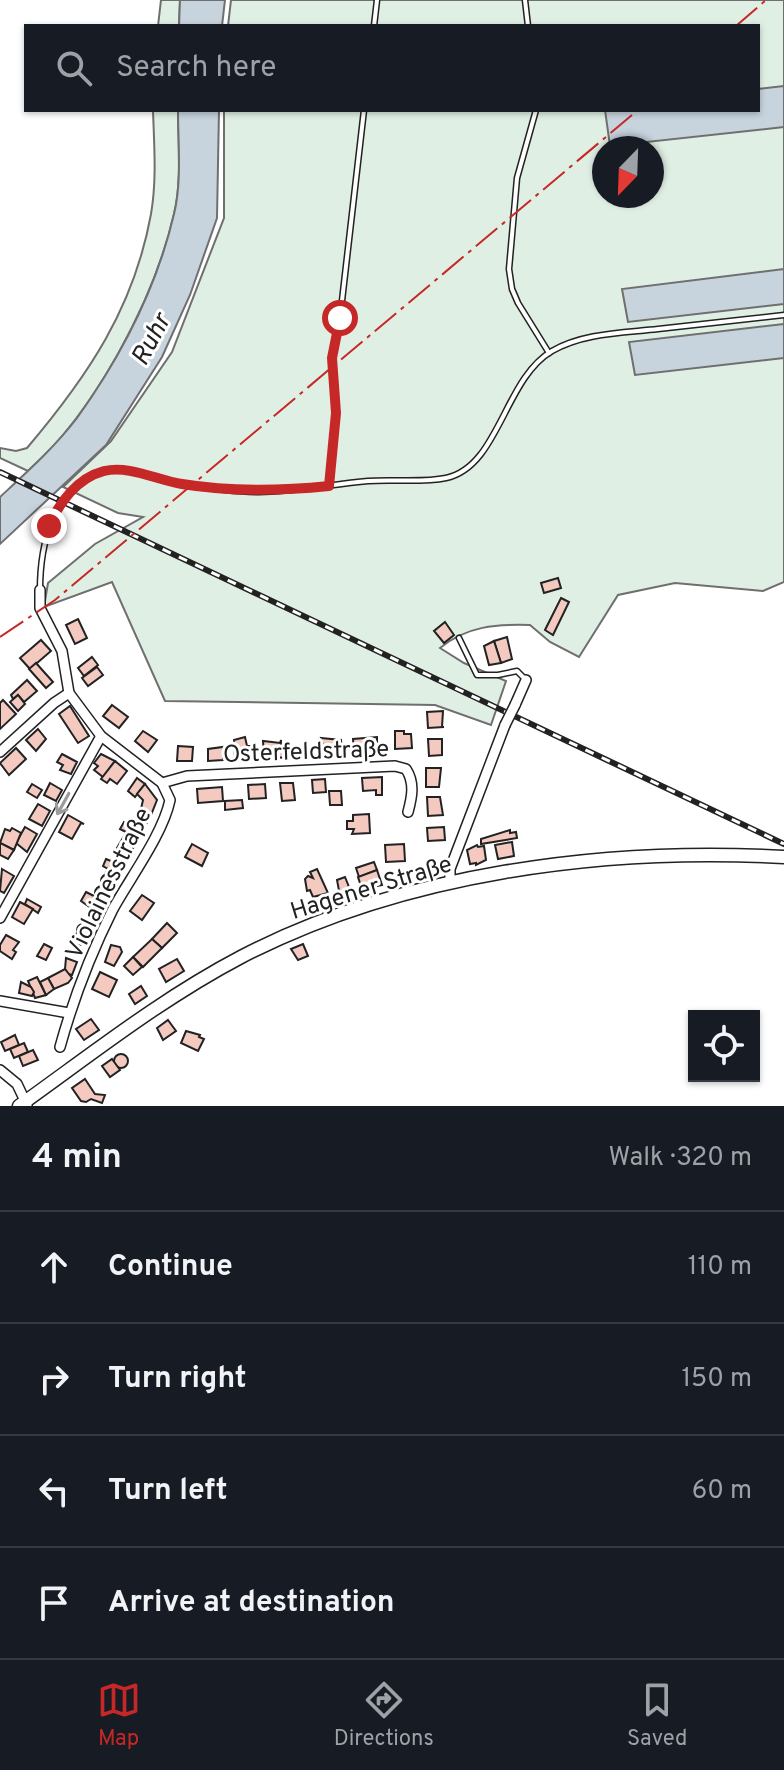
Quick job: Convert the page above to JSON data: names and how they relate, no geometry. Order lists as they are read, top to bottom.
{
  "streets": {
    "main road": ["Hagener Straße"],
    "street": ["Osterfeldstraße", "Violainesstraße"]
  },
  "crossings": [
    ["Osterfeldstraße", "Violainesstraße"]
  ],
  "water": ["Ruhr"],
  "north": "bottom left",
  "page": {
    "search": "Search here",
    "heading": ["4 min", "Walk · 320 m"],
    "list": [
      ["Continue", "110 m"],
      ["Turn right", "150 m"],
      ["Turn left", "60 m"],
      "Arrive at destination"
    ],
    "nav": ["Map", "Directions", "Saved"]
  }
}
